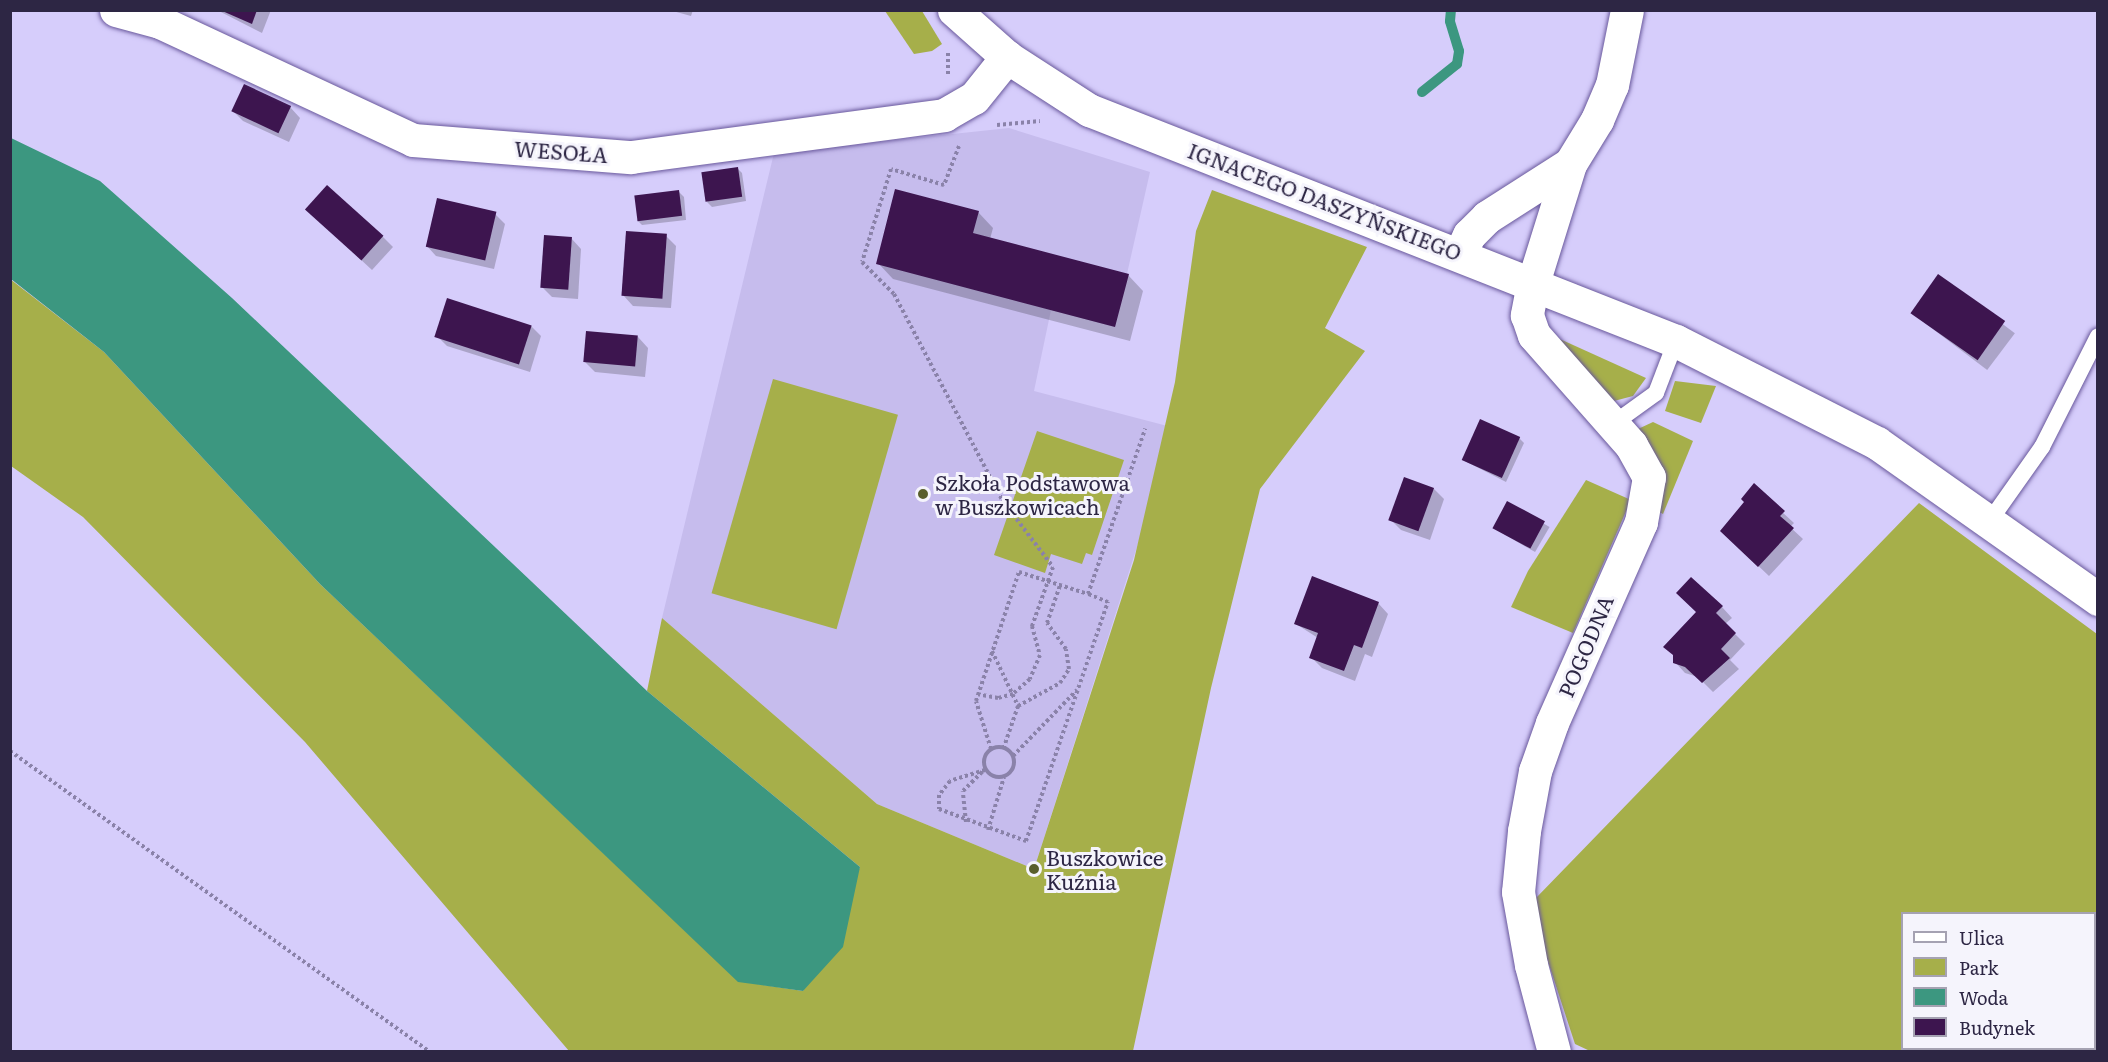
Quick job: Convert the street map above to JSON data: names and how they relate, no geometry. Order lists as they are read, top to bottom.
{
  "streets": {
    "street": ["WESOŁA", "IGNACEGO DASZYŃSKIEGO", "POGODNA"]
  },
  "crossings": [
    ["WESOŁA", "IGNACEGO DASZYŃSKIEGO"],
    ["IGNACEGO DASZYŃSKIEGO", "POGODNA"]
  ],
  "places": ["Szkoła Podstawowa w Buszkowicach", "Buszkowice Kuźnia"],
  "legend": [
    "Ulica",
    "Park",
    "Woda",
    "Budynek"
  ]
}
